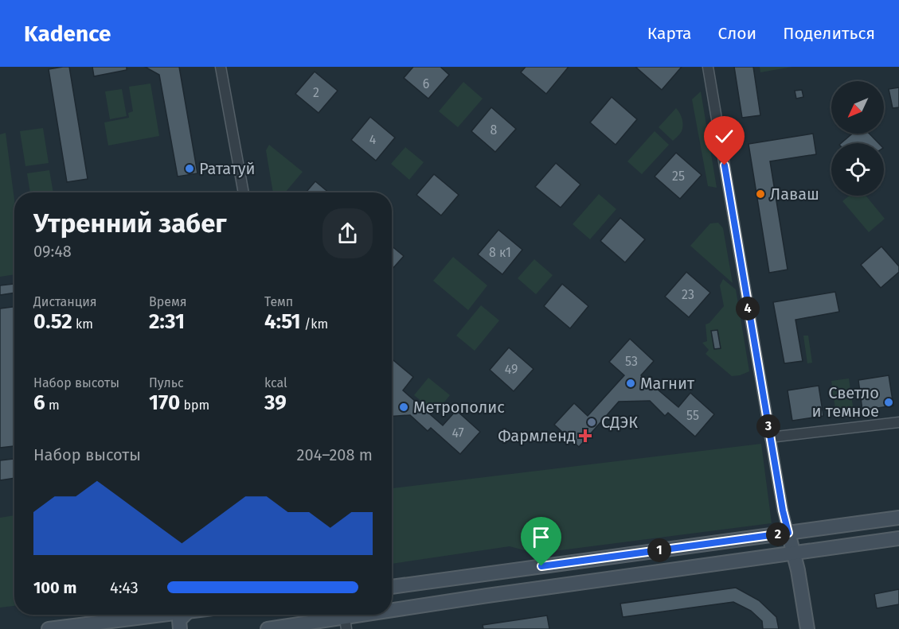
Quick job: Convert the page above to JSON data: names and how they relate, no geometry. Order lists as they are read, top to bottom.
{
  "places": {
    "other": [
      "Рататуй",
      "Лаваш",
      "Магнит",
      "Светло и темное",
      "Метрополис",
      "СДЭК"
    ],
    "health": ["Фармленд"]
  },
  "house_numbers": [
    "6",
    "2",
    "8",
    "4",
    "25",
    "8 к1",
    "23",
    "53",
    "49",
    "55",
    "47"
  ],
  "north": "bottom left",
  "page": {
    "header": "Kadence",
    "nav": ["Карта", "Слои", "Поделиться"],
    "heading": ["Утренний забег", "09:48"],
    "stats": [
      ["Дистанция", "0.52 km"],
      ["Время", "2:31"],
      ["Темп", "4:51 /km"],
      ["Набор высоты", "6 m"],
      ["Пульс", "170 bpm"],
      ["kcal", "39"]
    ],
    "pins": [
      "4",
      "3",
      "2",
      "1"
    ],
    "chart": ["Набор высоты", "204–208 m"],
    "list": [
      {
        "name": "100 m",
        "note": "4:43"
      }
    ]
  }
}
